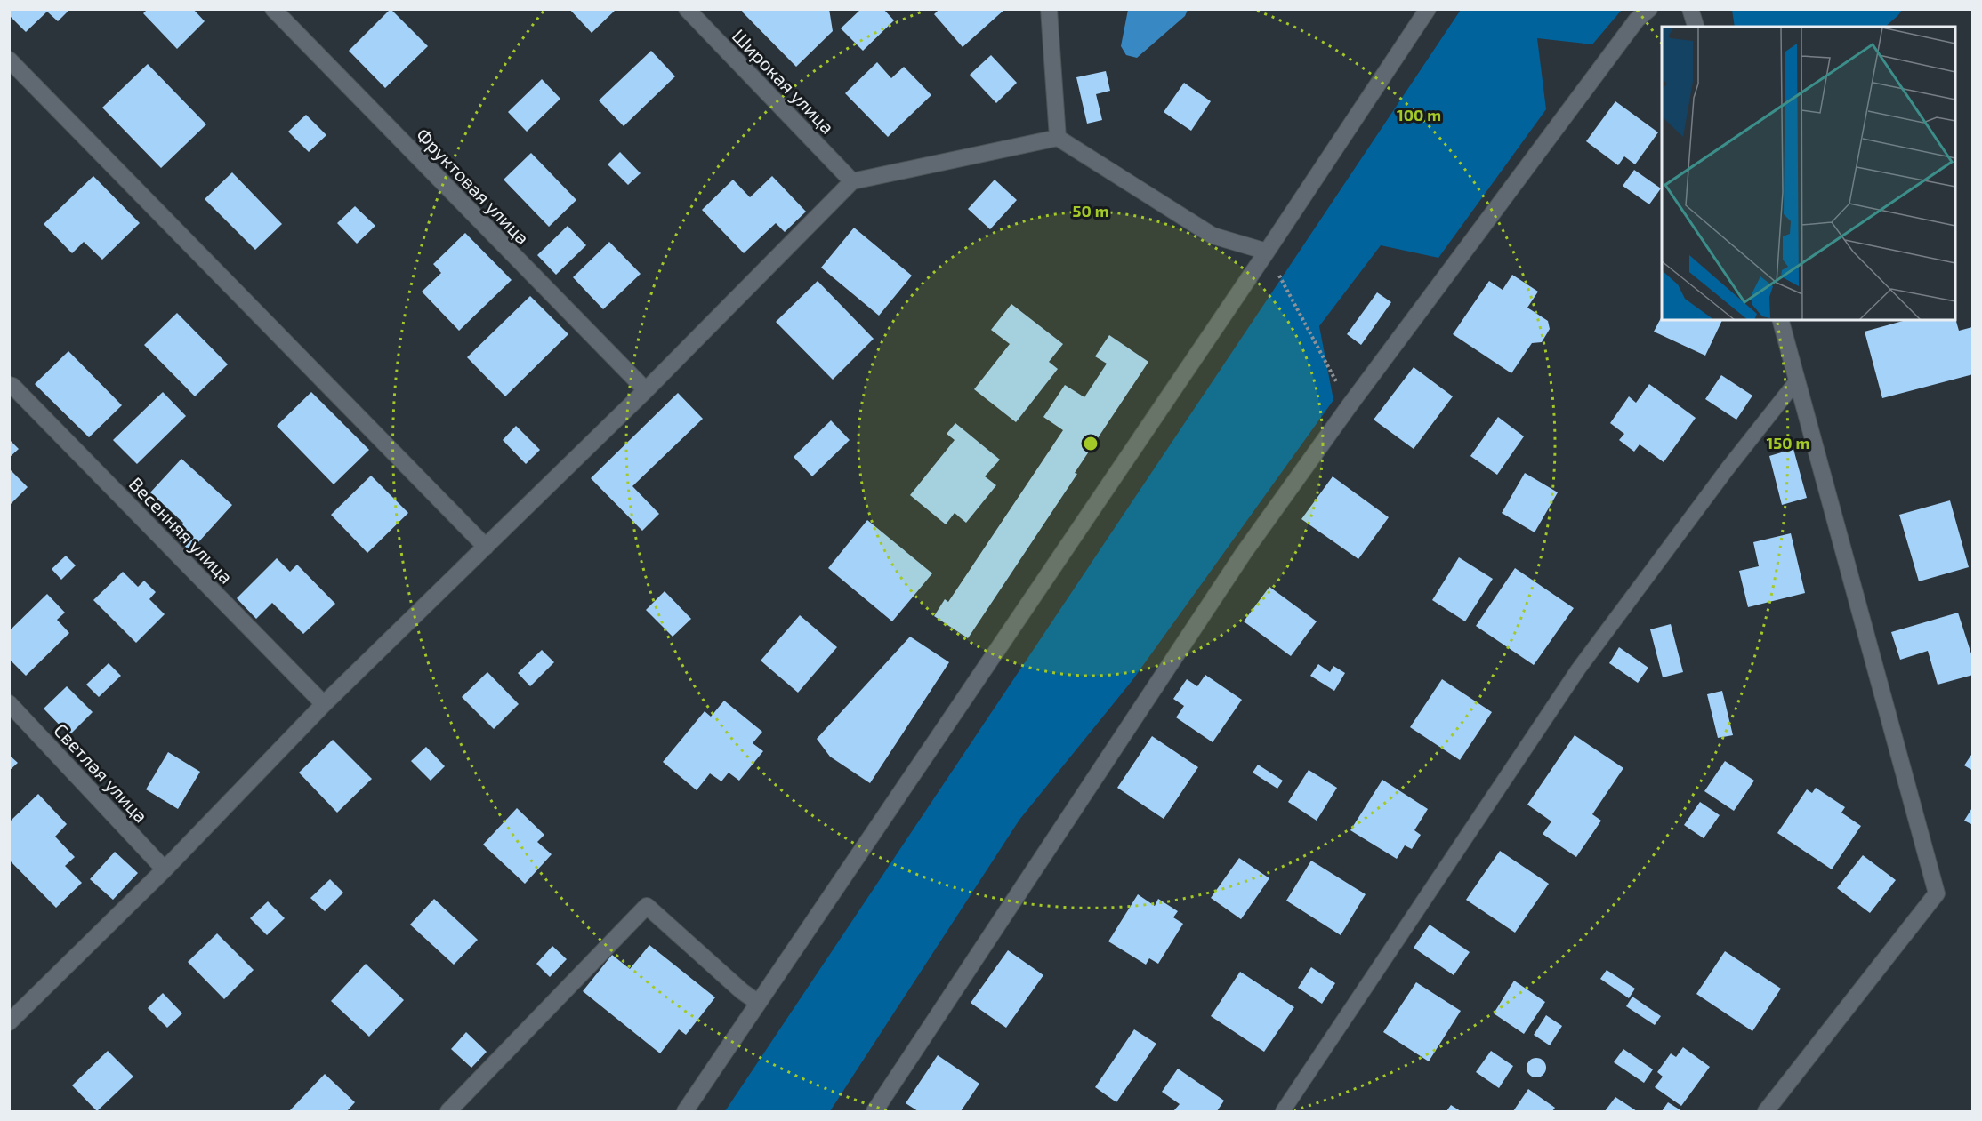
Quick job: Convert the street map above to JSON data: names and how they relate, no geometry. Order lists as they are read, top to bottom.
{
  "streets": {
    "street": [
      "Широкая улица",
      "Фруктовая улица",
      "Весенняя улица",
      "Светлая улица"
    ]
  },
  "rings": ["100 m", "50 m", "150 m"]
}
